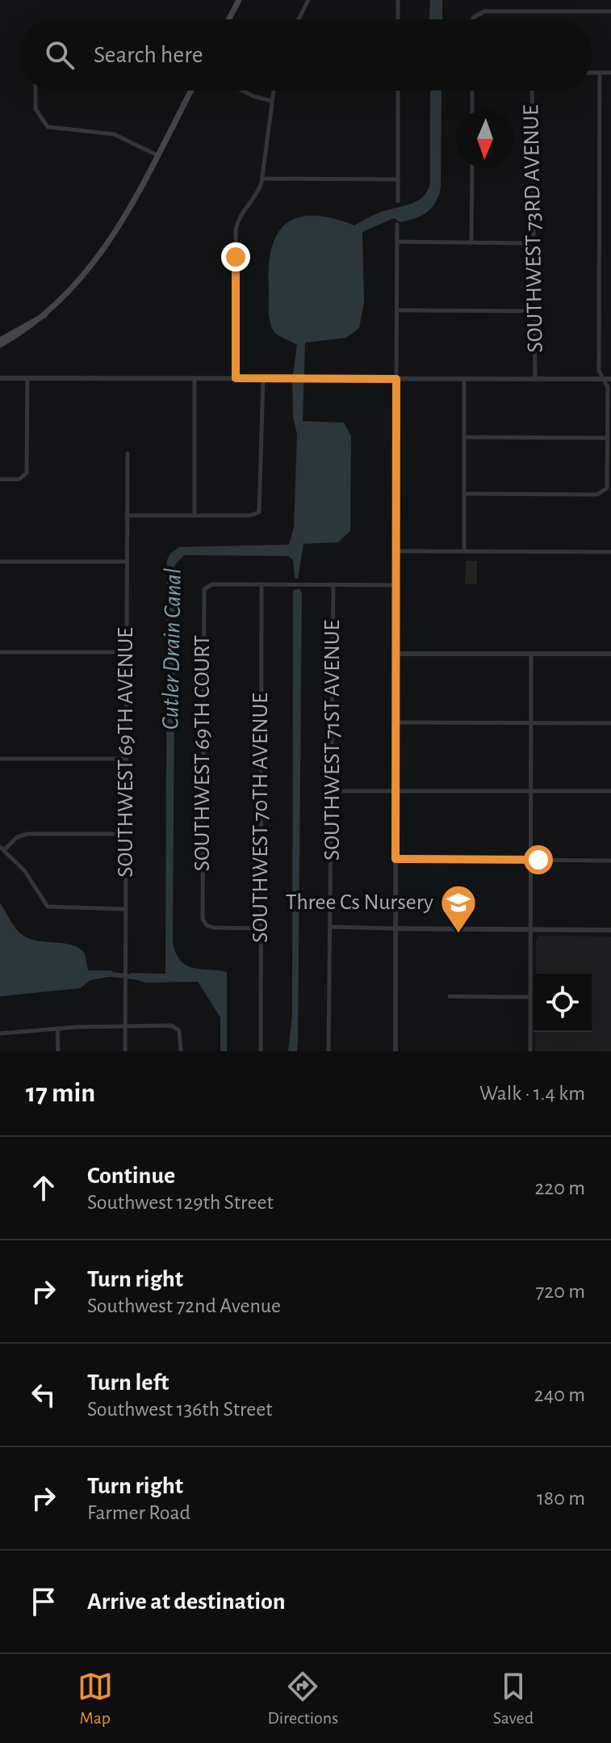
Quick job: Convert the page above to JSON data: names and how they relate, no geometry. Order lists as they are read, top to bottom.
{
  "streets": {
    "street": [
      "SOUTHWEST 73RD AVENUE",
      "SOUTHWEST 71ST AVENUE",
      "SOUTHWEST 69TH AVENUE",
      "SOUTHWEST 69TH COURT",
      "SOUTHWEST 70TH AVENUE"
    ]
  },
  "crossings": [
    ["SOUTHWEST 69TH COURT", "SOUTHWEST 70TH AVENUE"]
  ],
  "water": ["Cutler Drain Canal"],
  "places": {
    "school or university": ["Three Cs Nursery"]
  },
  "north": "bottom",
  "page": {
    "search": "Search here",
    "heading": ["17 min", "Walk · 1.4 km"],
    "list": [
      ["Continue", "Southwest 129th Street", "220 m"],
      ["Turn right", "Southwest 72nd Avenue", "720 m"],
      ["Turn left", "Southwest 136th Street", "240 m"],
      ["Turn right", "Farmer Road", "180 m"],
      "Arrive at destination"
    ],
    "nav": ["Map", "Directions", "Saved"]
  }
}
